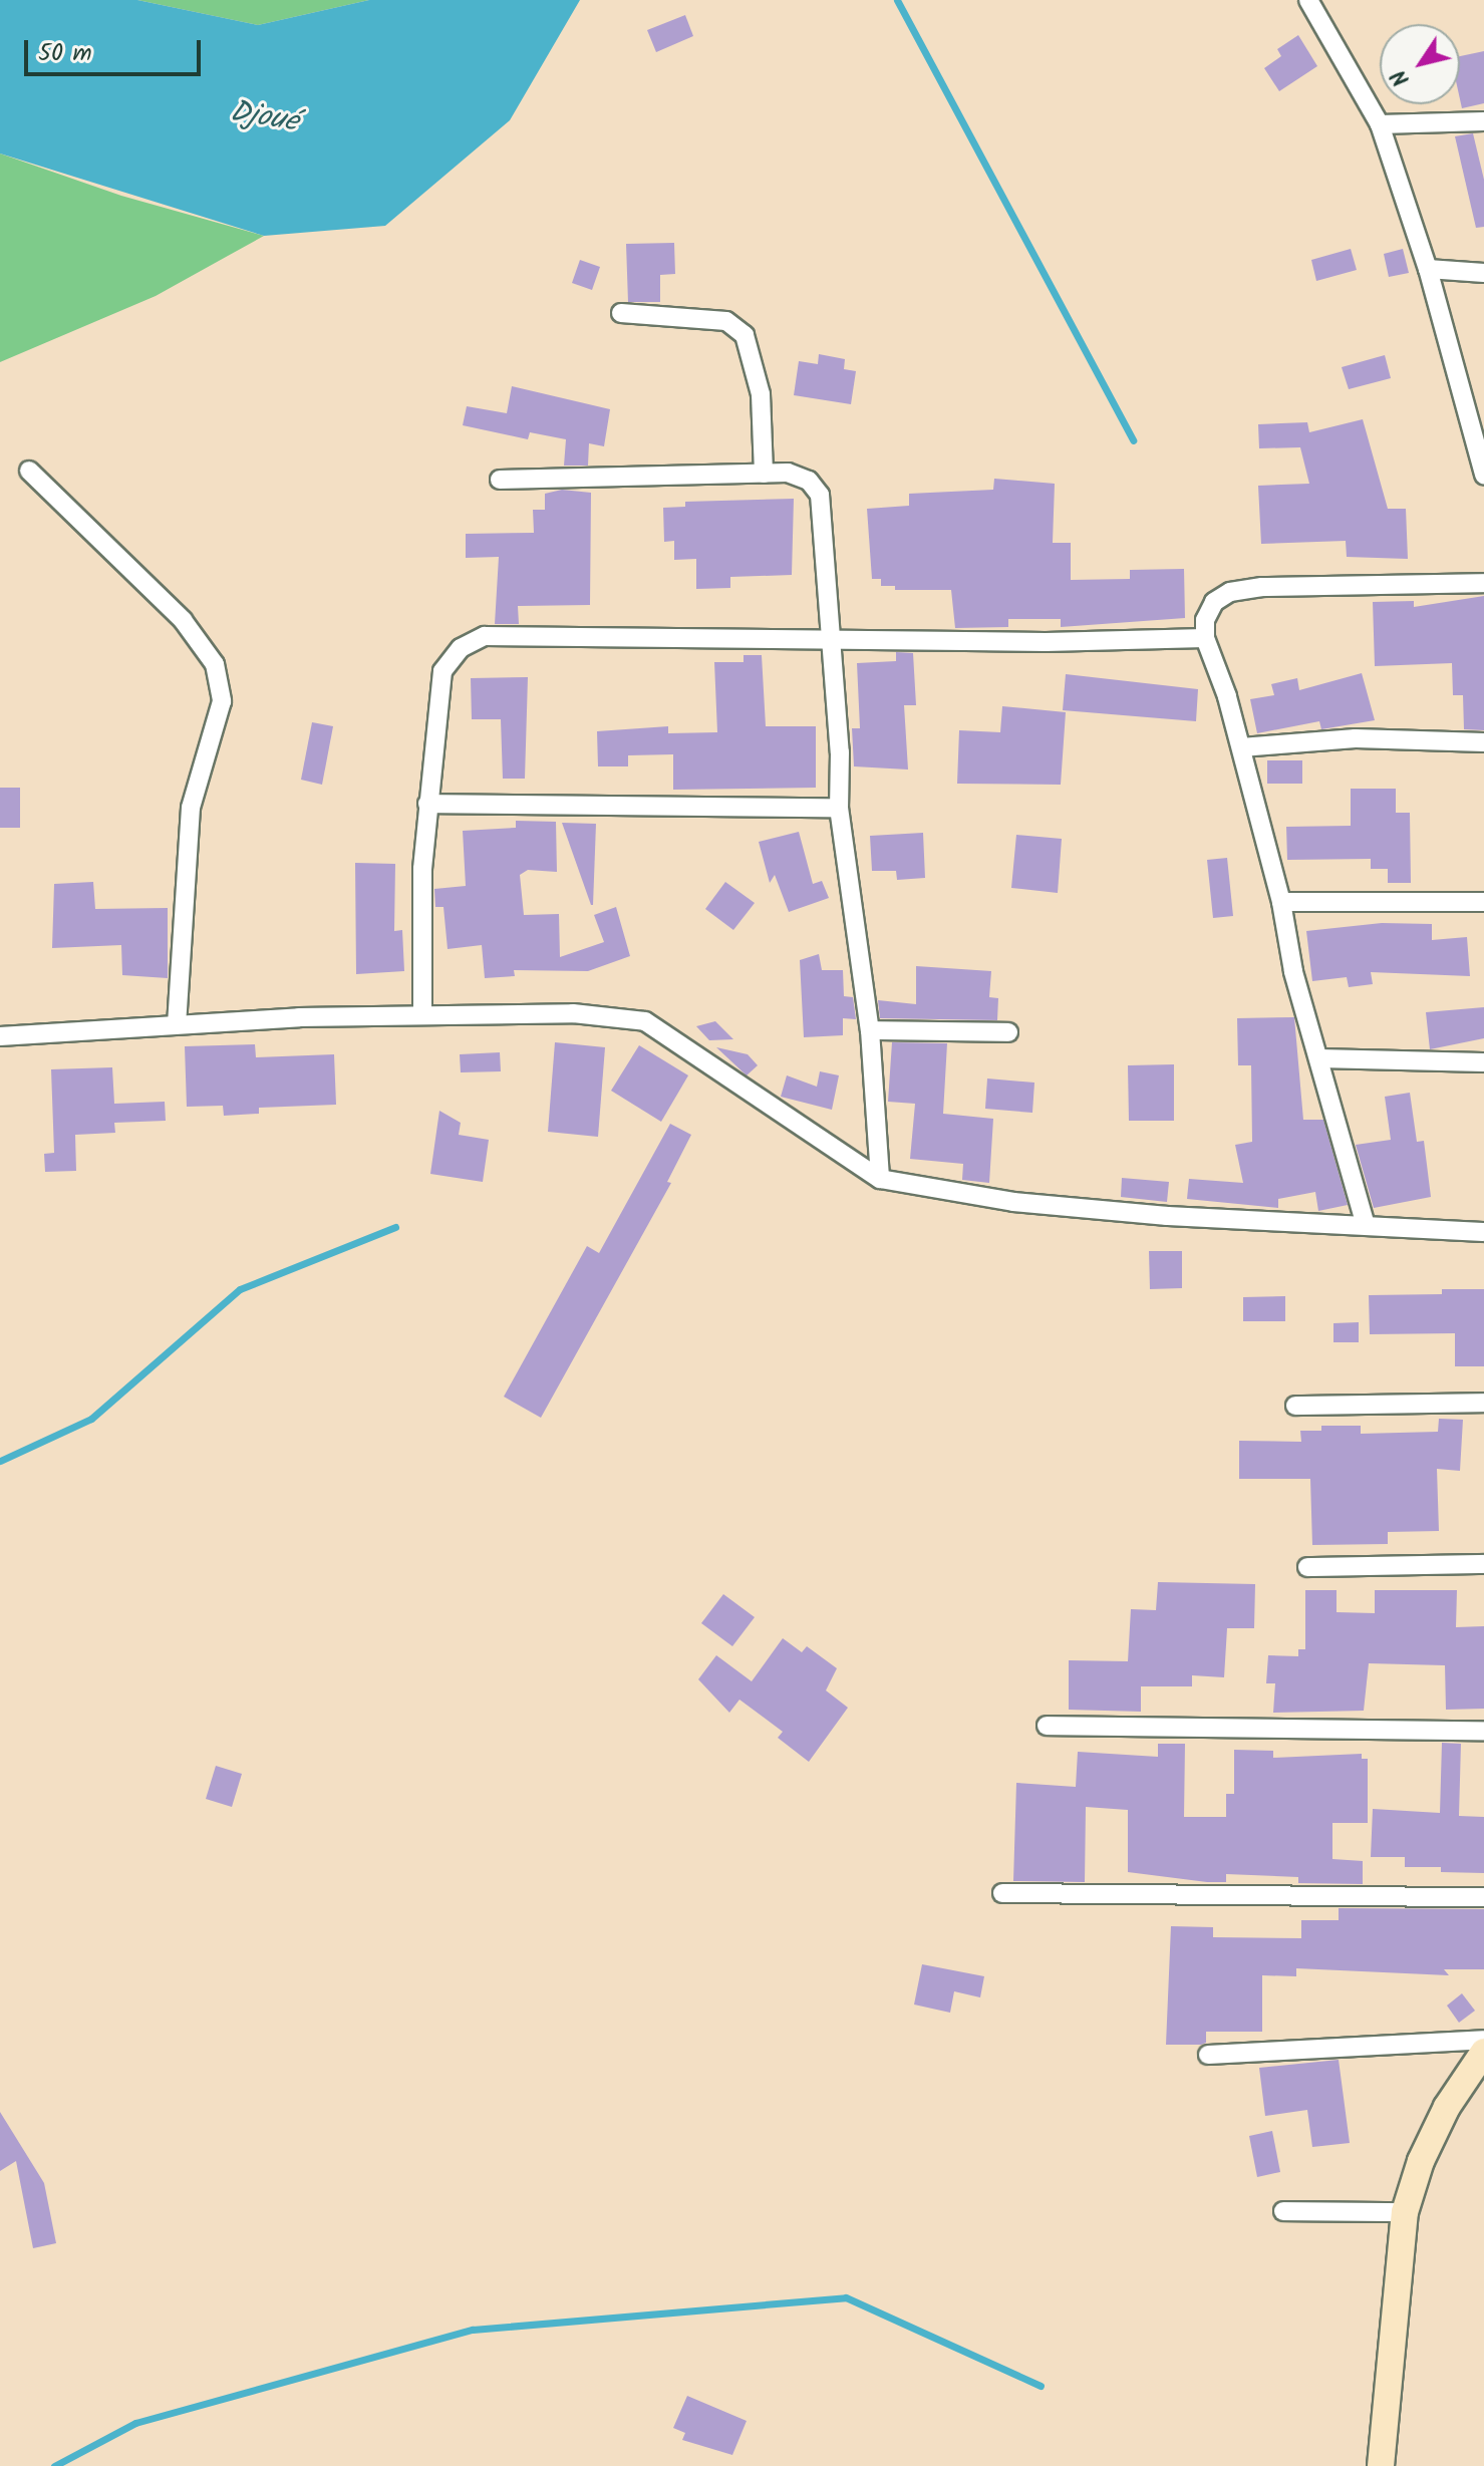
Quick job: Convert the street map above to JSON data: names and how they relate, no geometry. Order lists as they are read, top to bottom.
{
  "water": ["Djoué"],
  "scale_bar": "50 m",
  "north": "bottom left"
}
